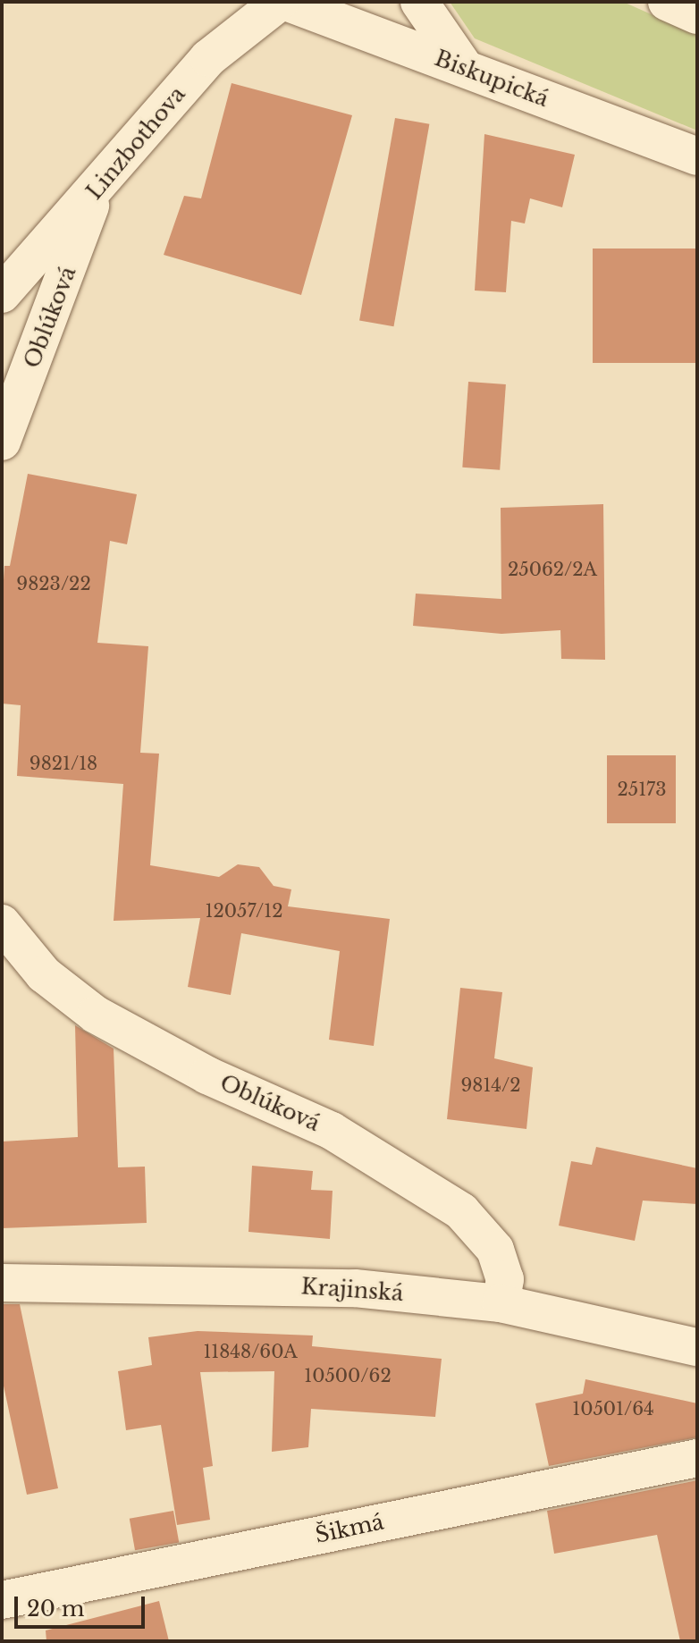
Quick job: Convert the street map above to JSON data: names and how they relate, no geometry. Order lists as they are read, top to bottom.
{
  "streets": {
    "street": [
      "Biskupická",
      "Linzbothova",
      "Oblúková",
      "Krajinská",
      "Šikmá"
    ]
  },
  "crossings": [
    ["Linzbothova", "Oblúková"],
    ["Oblúková", "Krajinská"]
  ],
  "house_numbers": [
    "25062/2A",
    "9823/22",
    "9821/18",
    "25173",
    "12057/12",
    "9814/2",
    "11848/60A",
    "10500/62",
    "10501/64"
  ],
  "scale_bar": "20 m"
}
